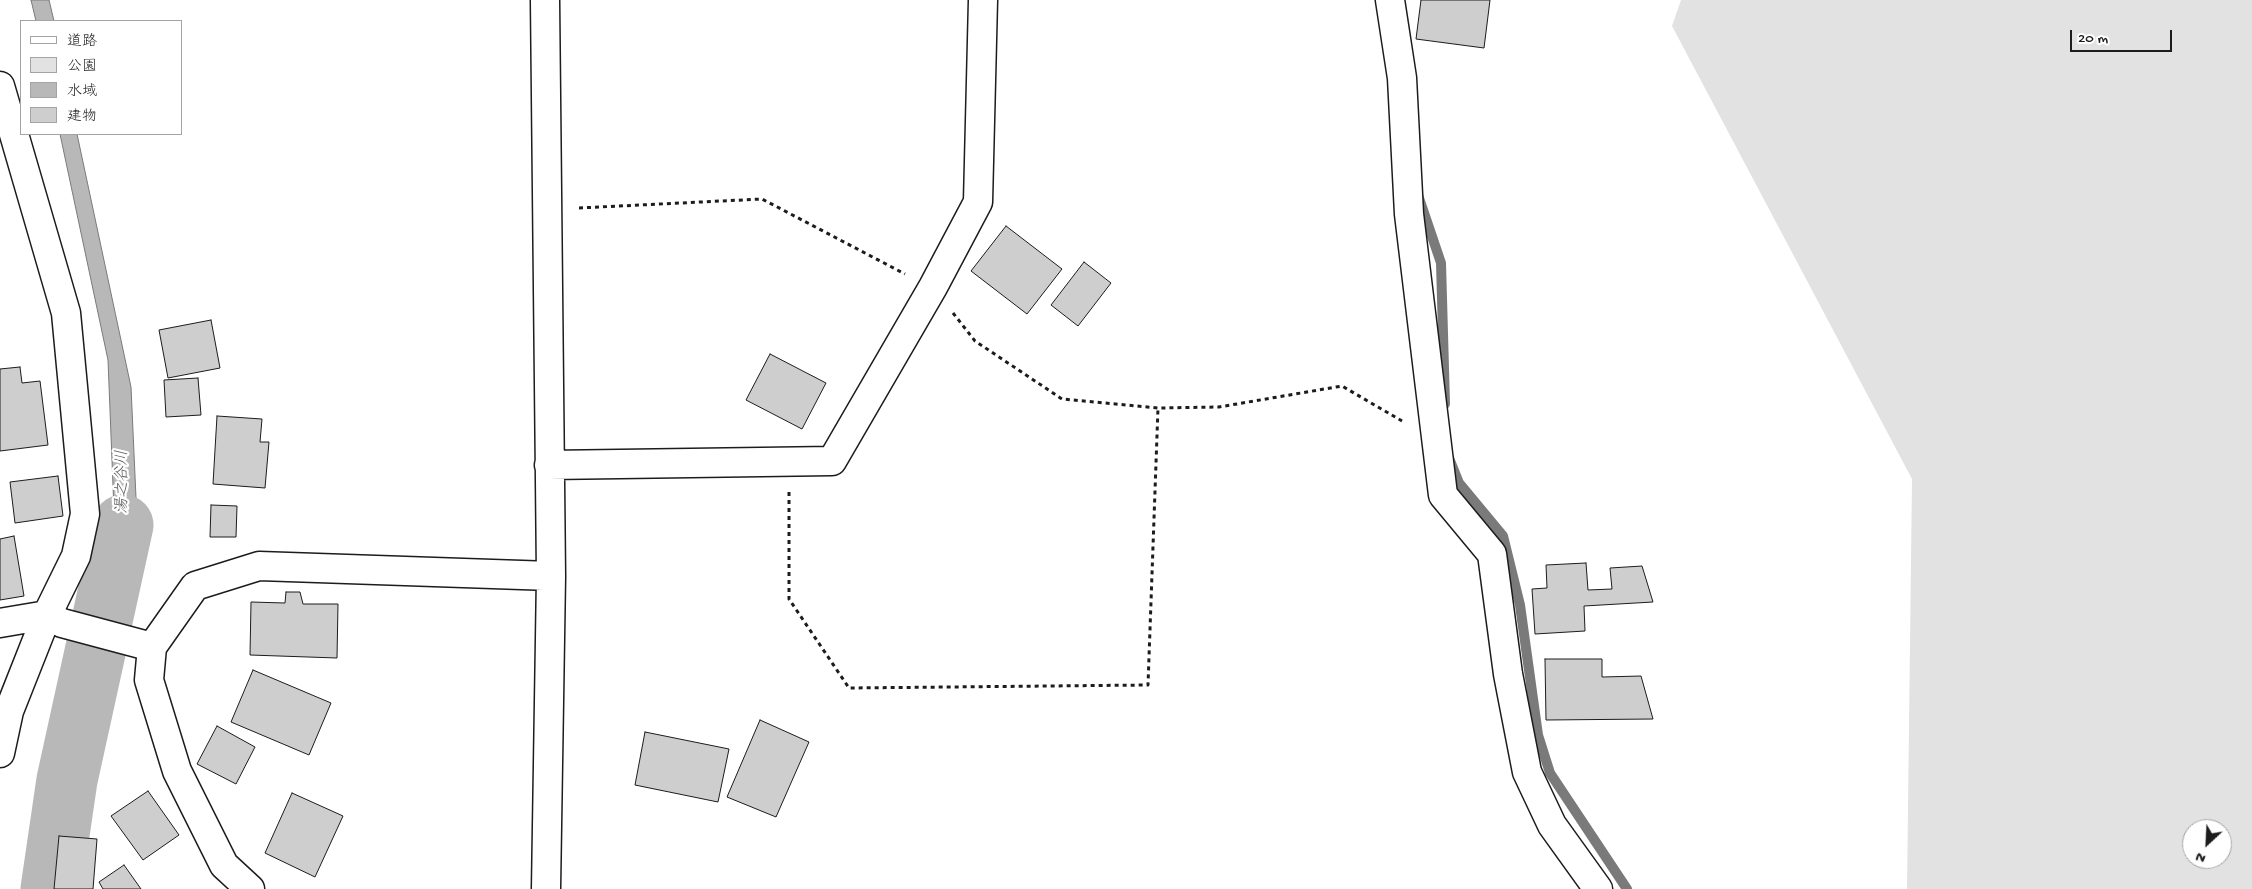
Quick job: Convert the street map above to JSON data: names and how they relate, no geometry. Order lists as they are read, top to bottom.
{
  "water": ["湯之谷川"],
  "legend": [
    "道路",
    "公園",
    "水域",
    "建物"
  ],
  "scale_bar": "20 m",
  "north": "bottom left"
}
